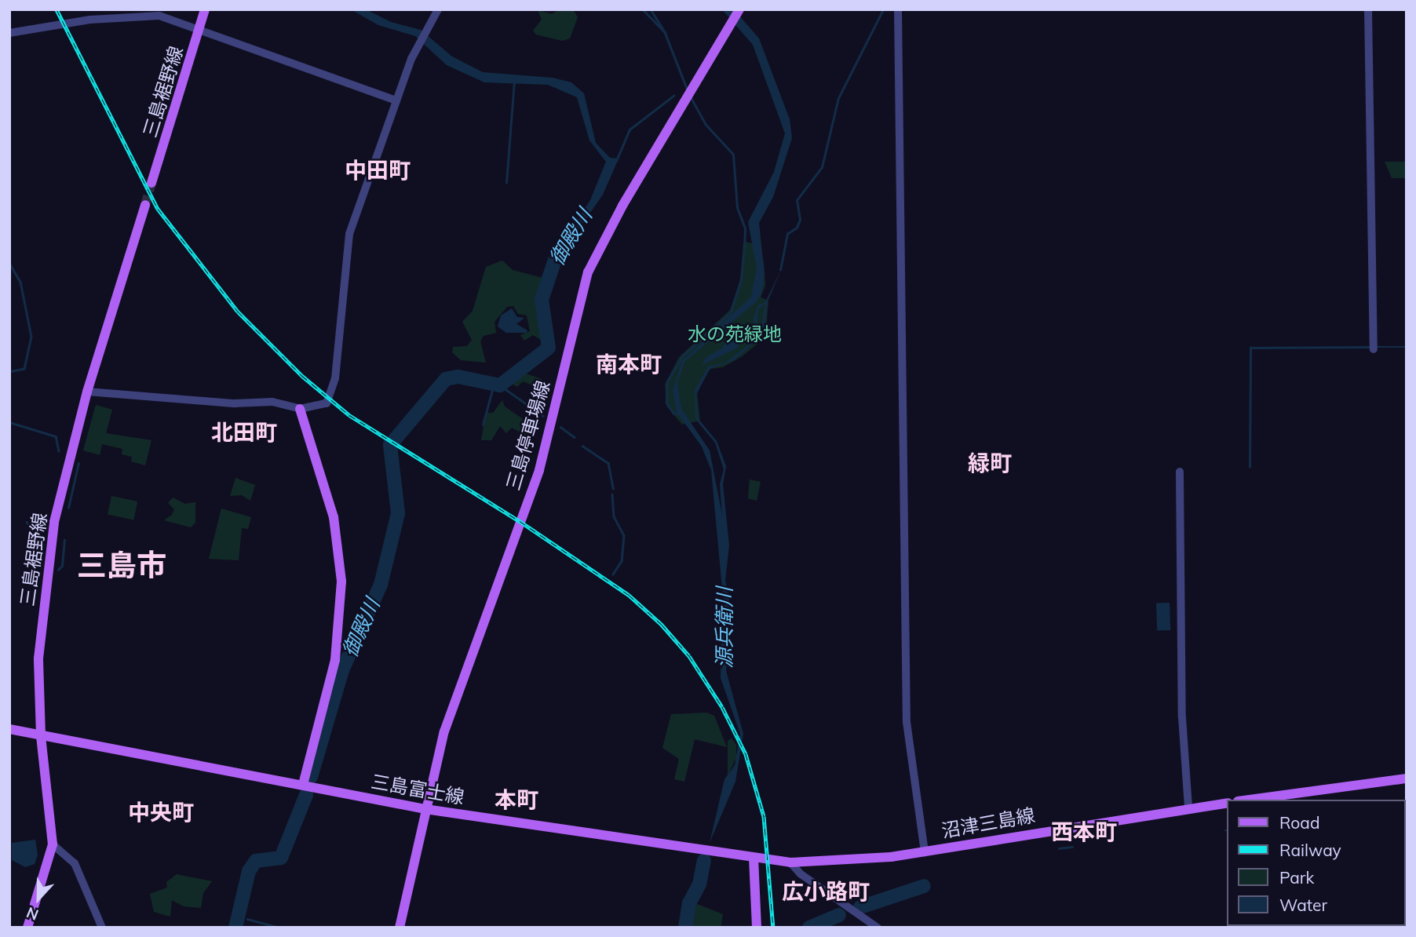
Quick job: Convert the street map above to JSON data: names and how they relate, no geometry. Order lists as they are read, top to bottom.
{
  "streets": {
    "main road": [
      "三島裾野線",
      "三島停車場線",
      "三島富士線",
      "沼津三島線"
    ]
  },
  "crossings": [
    ["三島裾野線", "三島富士線"],
    ["三島停車場線", "三島富士線"],
    ["三島富士線", "沼津三島線"]
  ],
  "districts": [
    "中田町",
    "南本町",
    "北田町",
    "緑町",
    "三島市",
    "本町",
    "中央町",
    "西本町",
    "広小路町"
  ],
  "water": ["御殿川", "源兵衛川"],
  "parks": ["水の苑緑地"],
  "legend": [
    "Road",
    "Railway",
    "Park",
    "Water"
  ],
  "north": "bottom"
}
